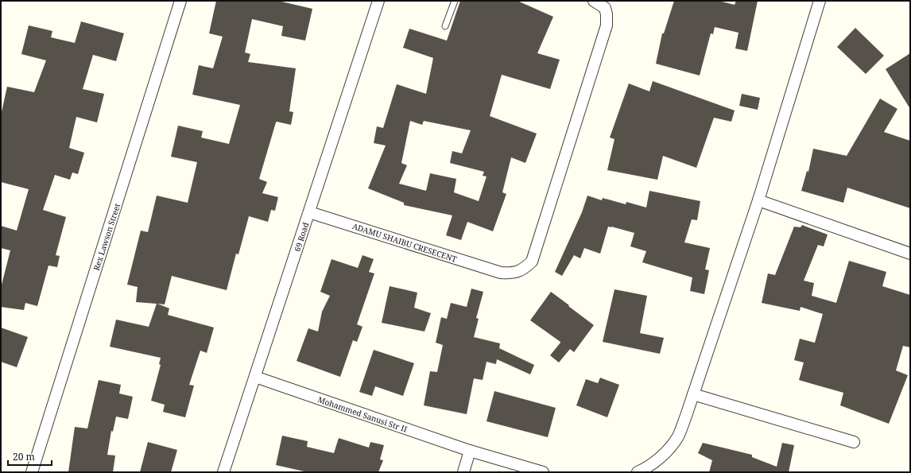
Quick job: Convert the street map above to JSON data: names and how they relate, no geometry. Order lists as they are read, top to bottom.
{
  "streets": {
    "street": [
      "Rex Lawson Street",
      "69 Road",
      "ADAMU SHAIBU CRESECENT",
      "Mohammed Sanusi Str II"
    ]
  },
  "crossings": [
    ["69 Road", "ADAMU SHAIBU CRESECENT"],
    ["69 Road", "Mohammed Sanusi Str II"]
  ],
  "scale_bar": "20 m"
}
